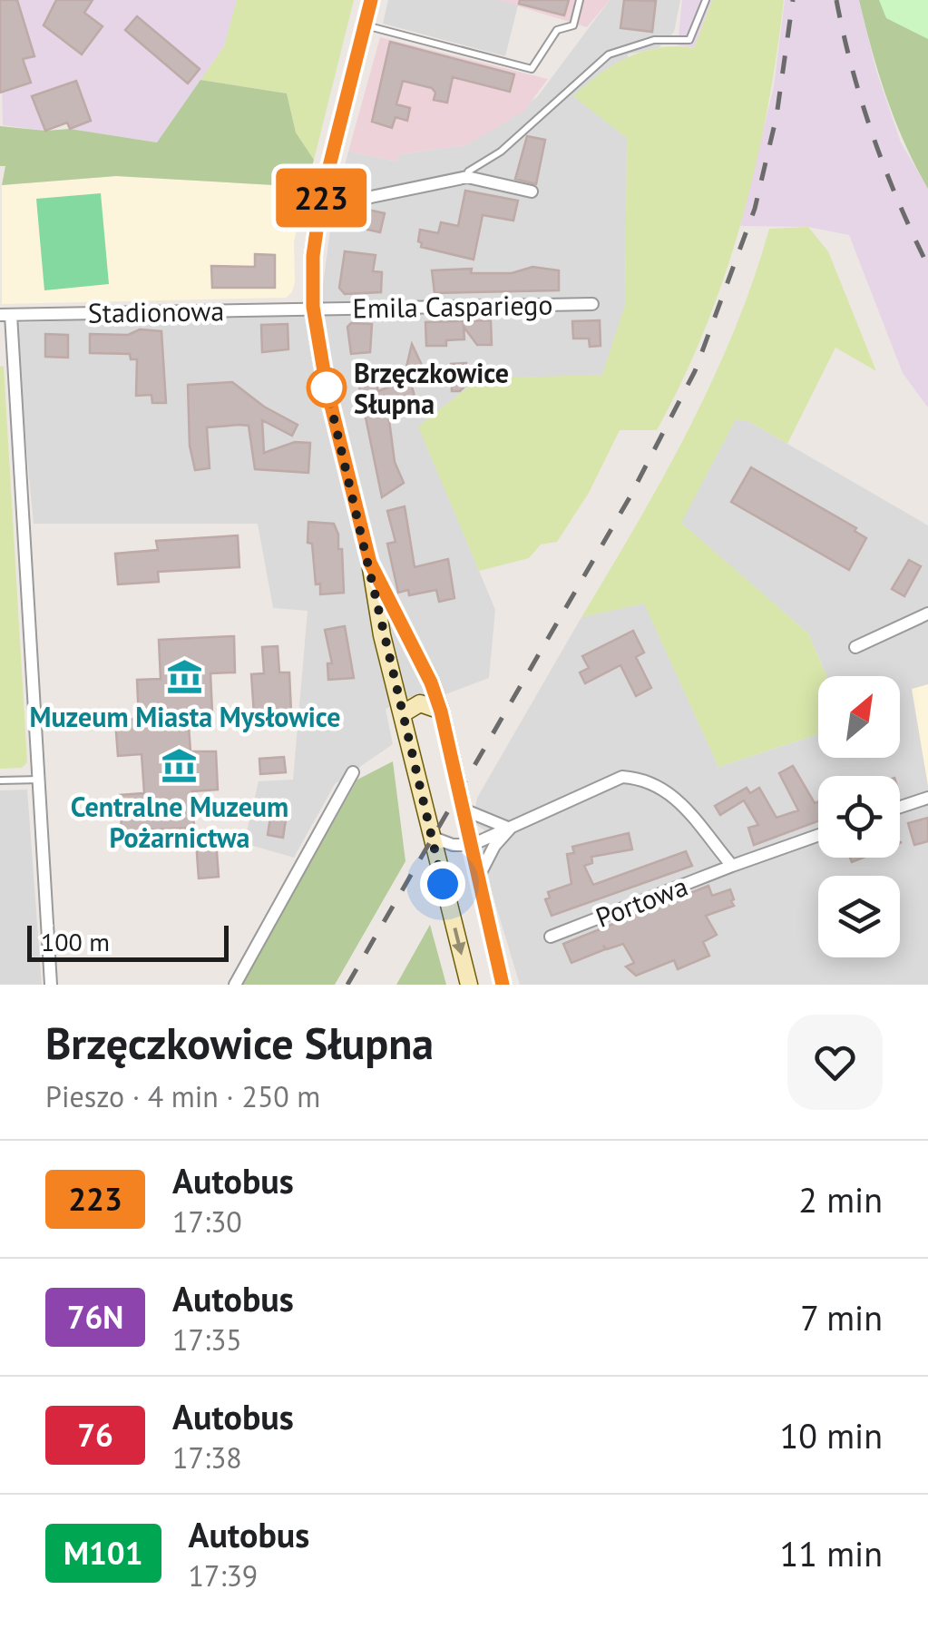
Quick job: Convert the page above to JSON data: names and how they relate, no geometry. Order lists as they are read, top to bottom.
{
  "streets": {
    "street": ["Emila Caspariego", "Stadionowa", "Portowa"]
  },
  "crossings": [
    ["Emila Caspariego", "Stadionowa"]
  ],
  "places": {
    "other": ["Brzęczkowice Słupna"],
    "museum": ["Muzeum Miasta Mysłowice", "Centralne Muzeum Pożarnictwa"]
  },
  "lines": ["bus line 223"],
  "scale_bar": "100 m",
  "north": "top right",
  "page": {
    "on_map": "223",
    "scale": "100 m",
    "heading": ["Brzęczkowice Słupna", "Pieszo · 4 min · 250 m"],
    "list": [
      {
        "mark": "223",
        "name": "Autobus",
        "note": "17:30",
        "value": "2 min"
      },
      {
        "mark": "76N",
        "name": "Autobus",
        "note": "17:35",
        "value": "7 min"
      },
      {
        "mark": "76",
        "name": "Autobus",
        "note": "17:38",
        "value": "10 min"
      },
      {
        "mark": "M101",
        "name": "Autobus",
        "note": "17:39",
        "value": "11 min"
      }
    ]
  }
}
